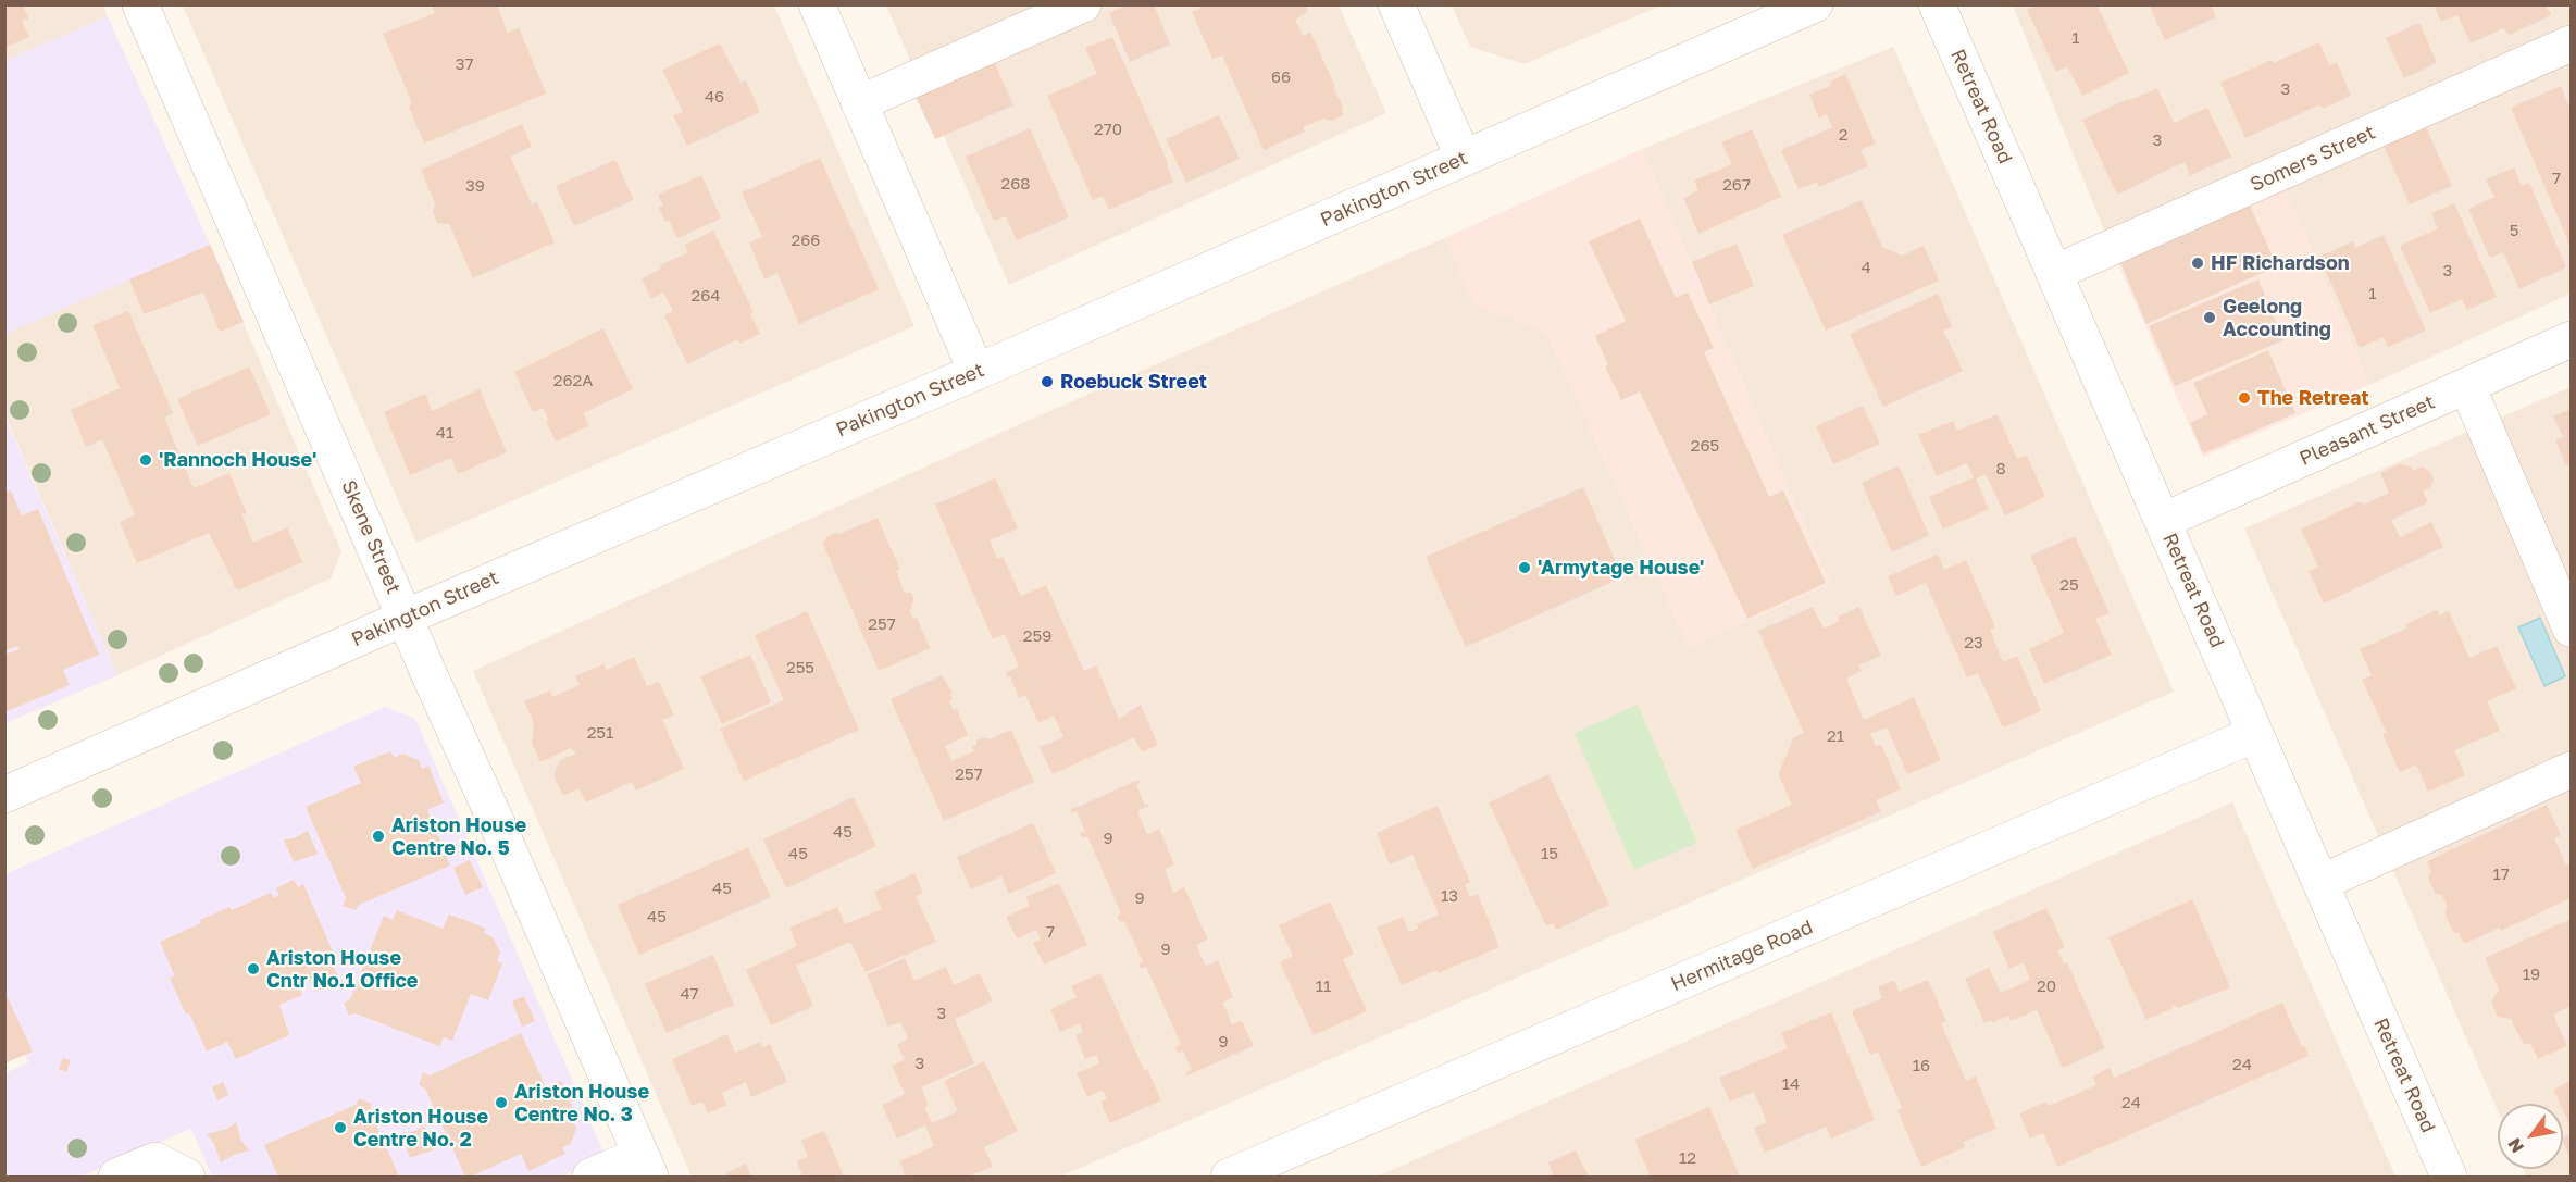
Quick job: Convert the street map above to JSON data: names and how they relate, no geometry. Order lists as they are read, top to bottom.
{
  "streets": {
    "street": [
      "Retreat Road",
      "Somers Street",
      "Pakington Street",
      "Pleasant Street",
      "Skene Street",
      "Hermitage Road"
    ]
  },
  "crossings": [
    ["Retreat Road", "Somers Street"],
    ["Retreat Road", "Pleasant Street"],
    ["Retreat Road", "Hermitage Road"],
    ["Pakington Street", "Skene Street"]
  ],
  "places": [
    "HF Richardson",
    "Geelong Accounting",
    "Roebuck Street",
    "The Retreat",
    "'Rannoch House'",
    "'Armytage House'",
    "Ariston House Centre No. 5",
    "Ariston House Cntr No.1 Office",
    "Ariston House Centre No. 3",
    "Ariston House Centre No. 2"
  ],
  "house_numbers": [
    "1",
    "37",
    "66",
    "3",
    "46",
    "270",
    "2",
    "3",
    "7",
    "268",
    "267",
    "39",
    "5",
    "266",
    "4",
    "3",
    "1",
    "264",
    "262A",
    "41",
    "265",
    "8",
    "25",
    "257",
    "259",
    "23",
    "255",
    "251",
    "21",
    "257",
    "45",
    "9",
    "45",
    "15",
    "17",
    "45",
    "13",
    "9",
    "45",
    "7",
    "9",
    "19",
    "11",
    "20",
    "47",
    "3",
    "9",
    "3",
    "24",
    "16",
    "14",
    "24",
    "12"
  ],
  "north": "bottom left"
}
